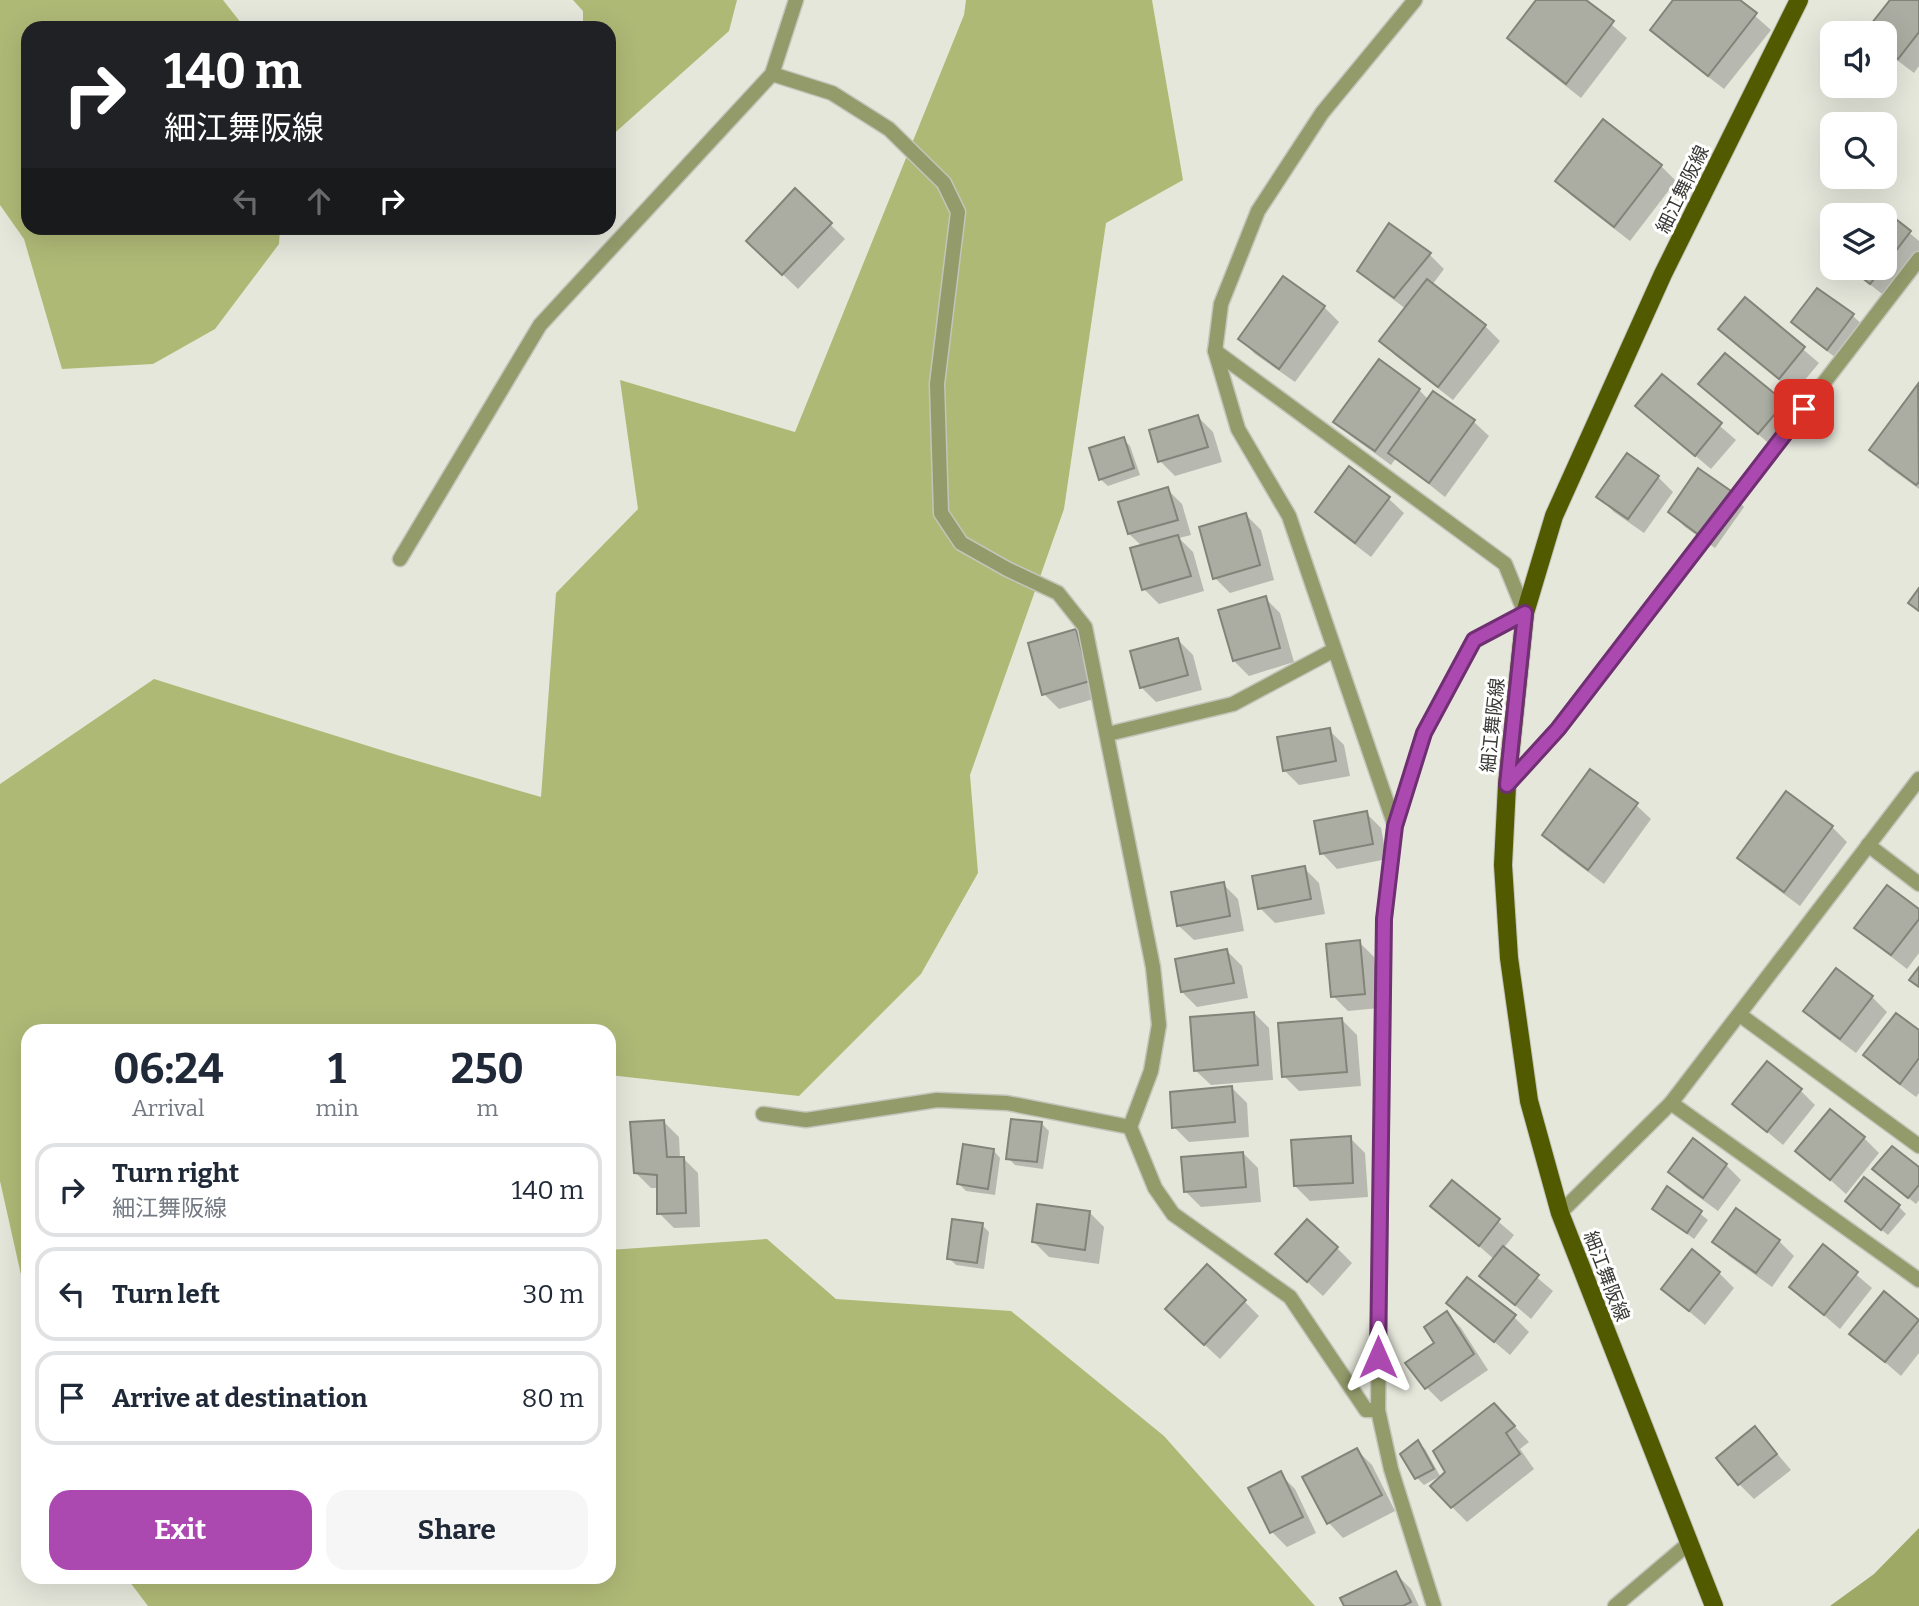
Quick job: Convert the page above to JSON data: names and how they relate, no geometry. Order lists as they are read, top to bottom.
{
  "streets": {
    "main road": ["細江舞阪線"]
  },
  "page": {
    "turn": ["140 m", "細江舞阪線"],
    "eta": [
      "06:24",
      "Arrival",
      "1",
      "min",
      "250",
      "m"
    ],
    "list": [
      {
        "name": "Turn right",
        "note": "細江舞阪線",
        "value": "140 m"
      },
      {
        "name": "Turn left",
        "value": "30 m"
      },
      {
        "name": "Arrive at destination",
        "value": "80 m"
      }
    ],
    "buttons": ["Exit", "Share"]
  }
}
